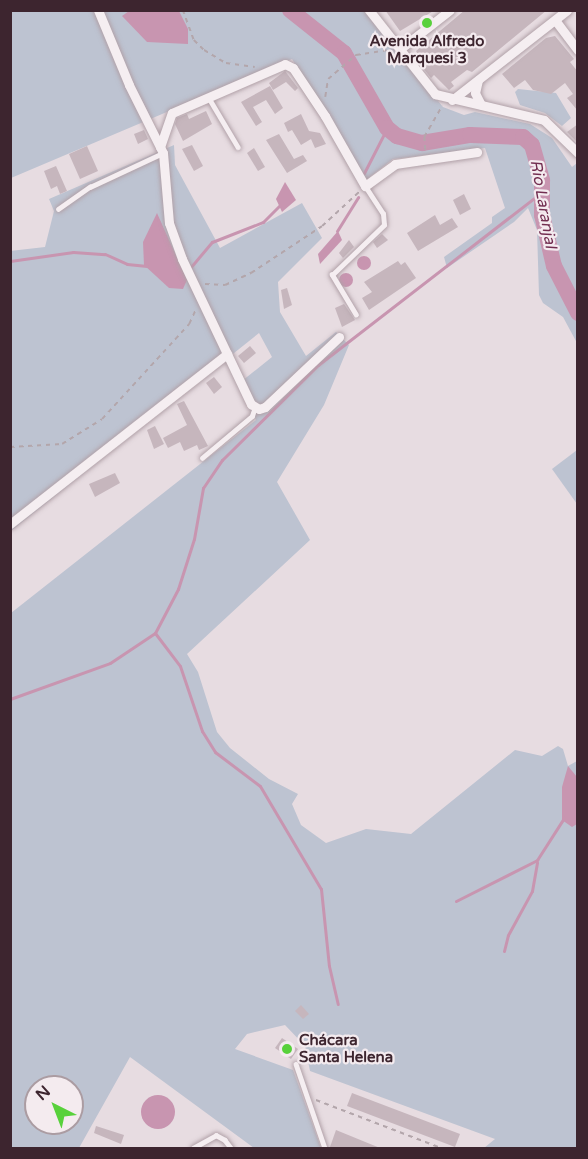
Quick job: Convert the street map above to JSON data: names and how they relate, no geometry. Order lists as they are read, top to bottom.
{
  "water": ["Rio Laranjal"],
  "places": ["Avenida Alfredo Marquesi 3", "Chácara Santa Helena"],
  "north": "top left"
}
